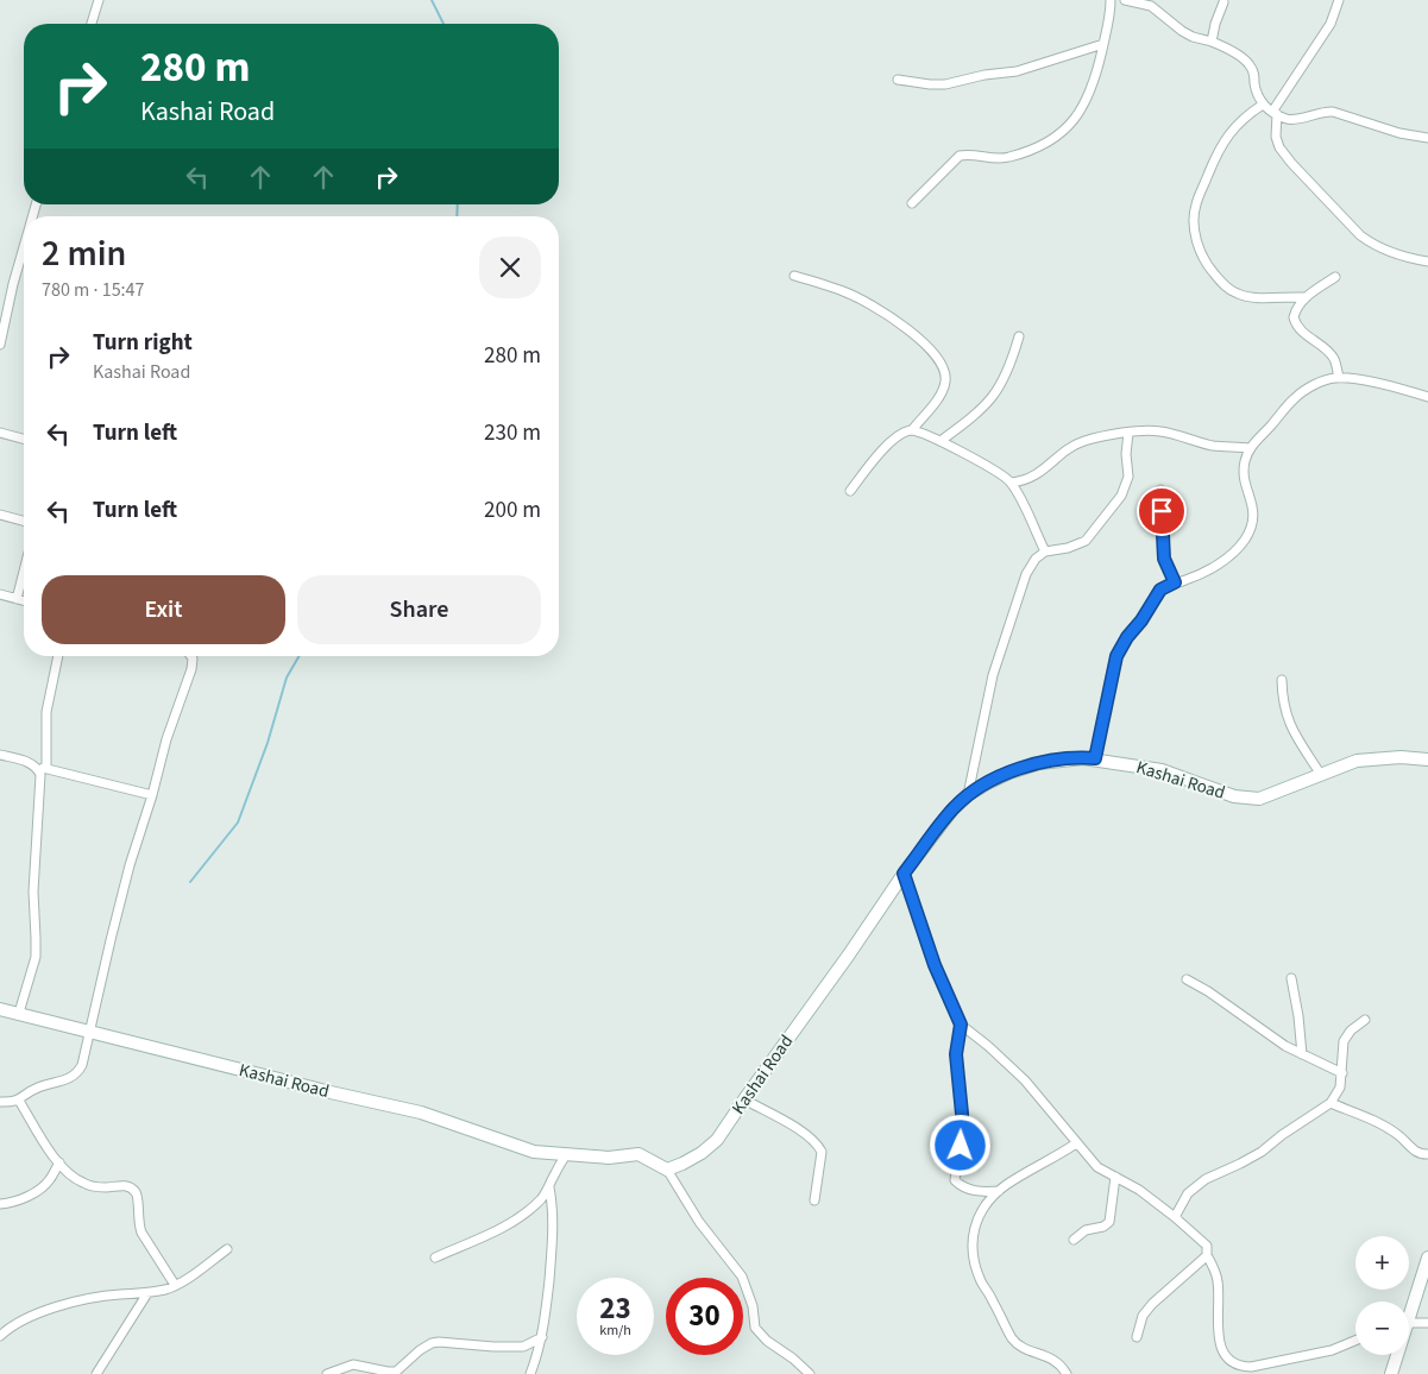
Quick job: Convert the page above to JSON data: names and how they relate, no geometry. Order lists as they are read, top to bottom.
{
  "streets": {
    "street": ["Kashai Road"]
  },
  "page": {
    "turn": ["280 m", "Kashai Road"],
    "heading": ["2 min", "780 m · 15:47"],
    "list": [
      {
        "name": "Turn right",
        "note": "Kashai Road",
        "value": "280 m"
      },
      {
        "name": "Turn left",
        "value": "230 m"
      },
      {
        "name": "Turn left",
        "value": "200 m"
      }
    ],
    "buttons": ["Exit", "Share"],
    "map_buttons": ["+", "−"],
    "speed": "23 km/h",
    "limit": "30"
  }
}
